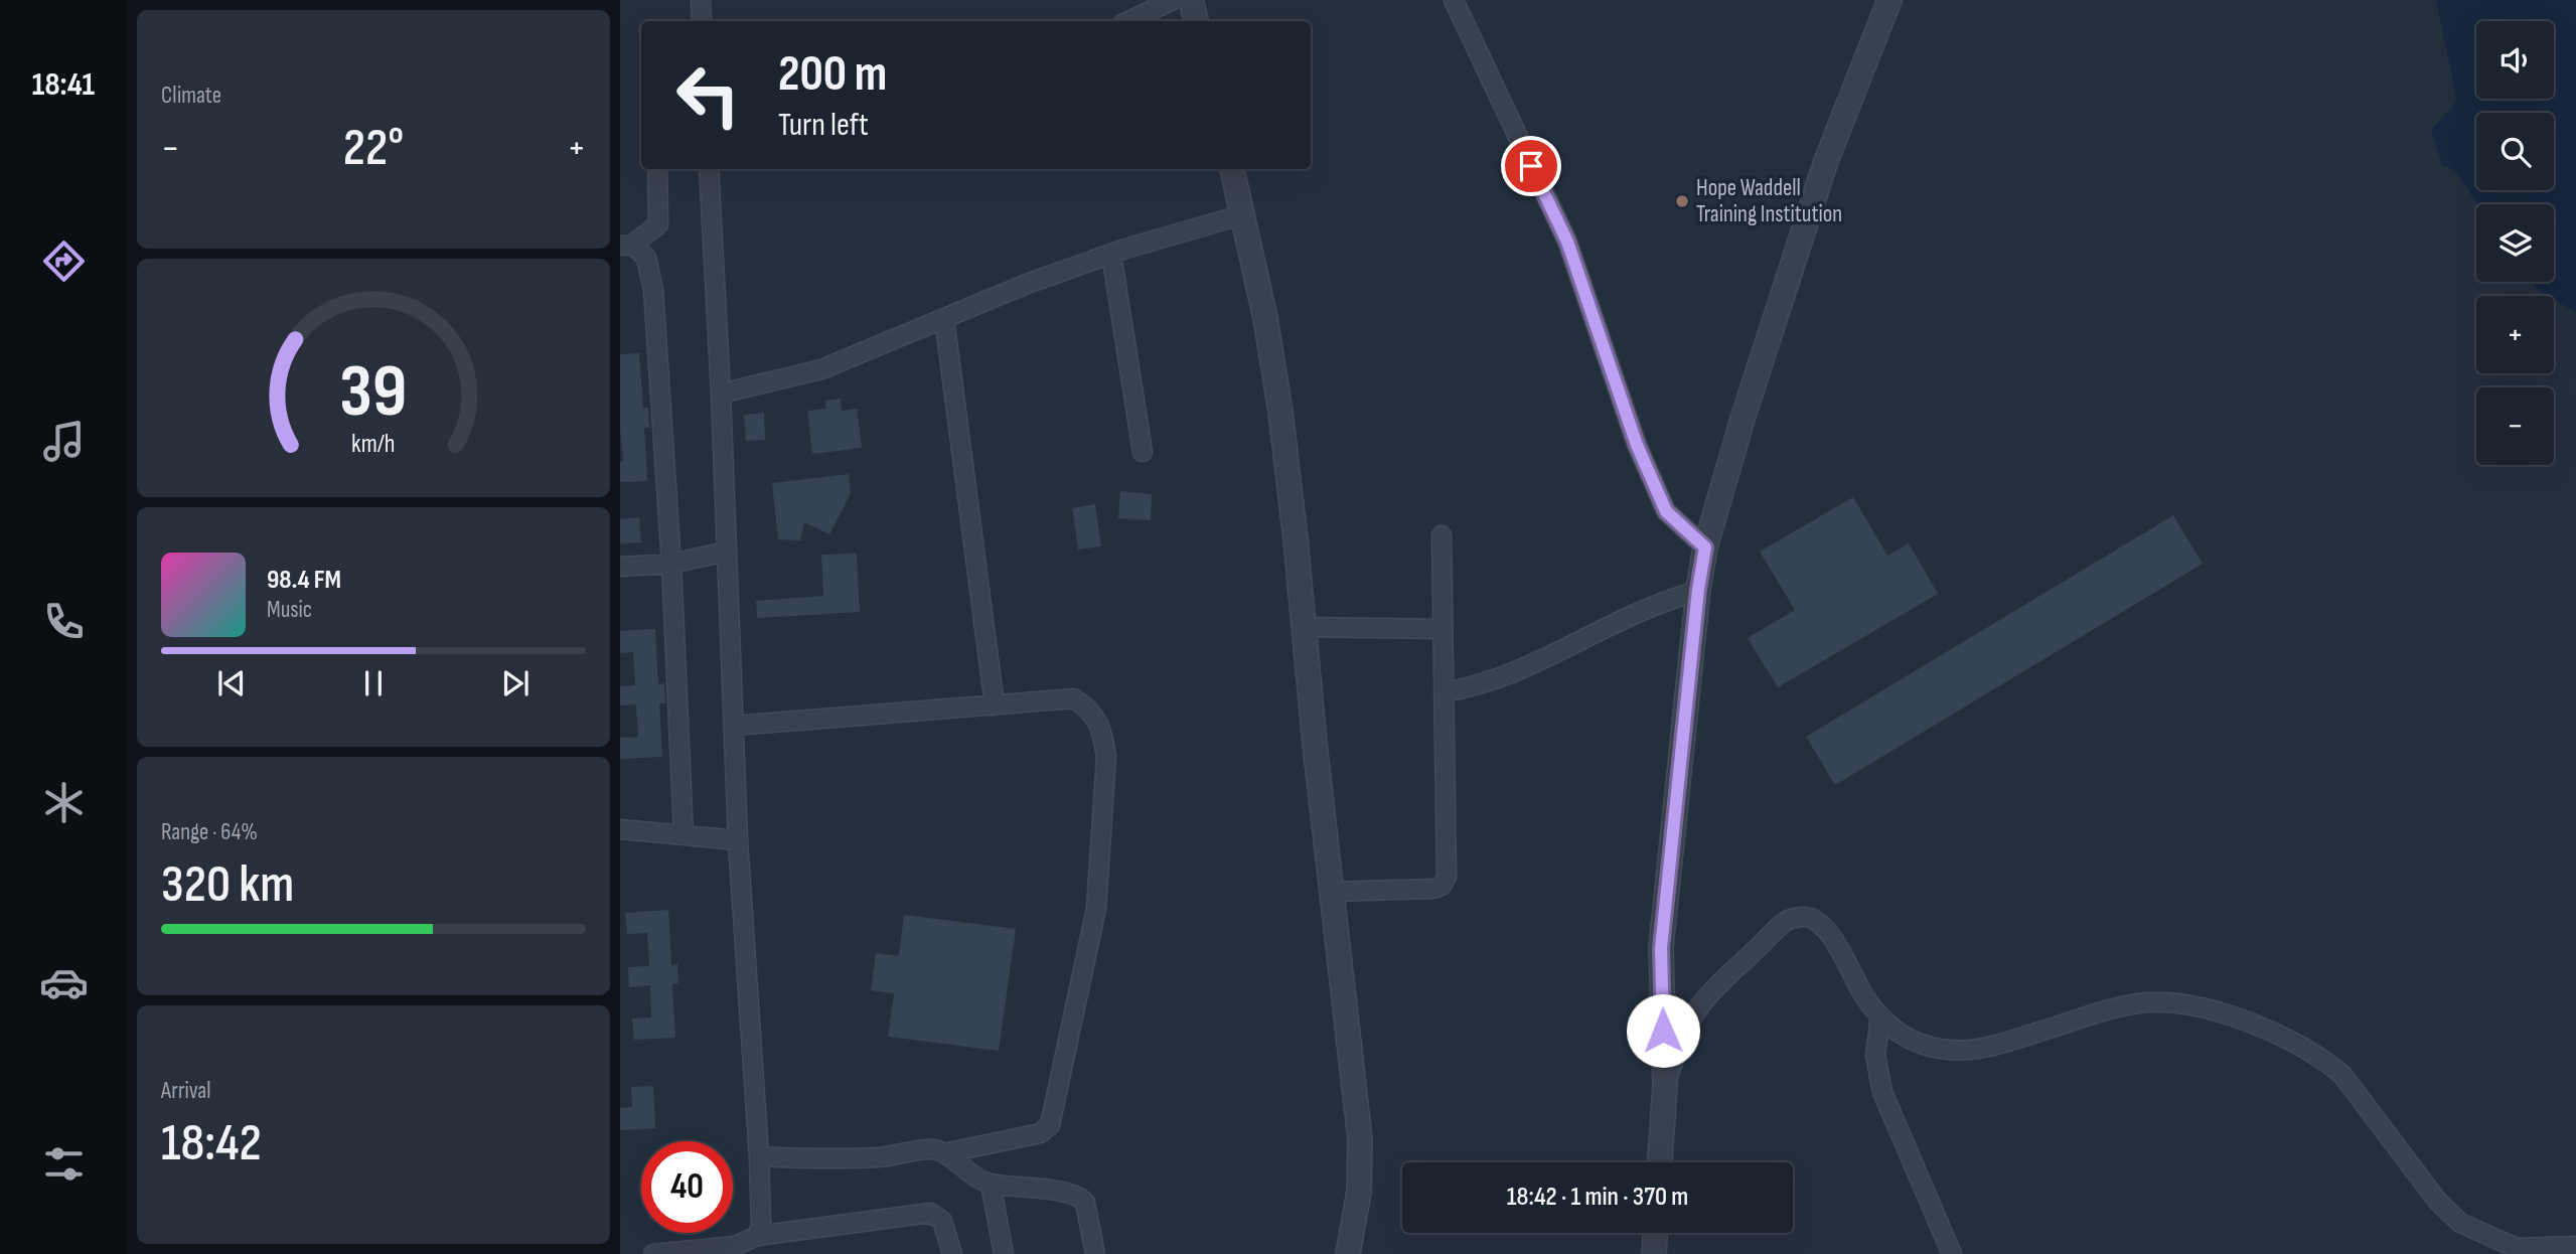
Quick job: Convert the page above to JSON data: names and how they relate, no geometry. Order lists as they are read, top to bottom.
{
  "places": ["Hope Waddell Training Institution"],
  "page": {
    "tabs": "18:41",
    "tile": [
      "Climate",
      ["Range · 64%", "320 km"],
      ["Arrival", "18:42"]
    ],
    "map_buttons": ["+", "−"],
    "turn": ["200 m", "Turn left"],
    "heat": ["−", "22°", "+"],
    "song": ["98.4 FM", "Music"],
    "limit": "40",
    "trip": "18:42 · 1 min · 370 m",
    "gauge": ["39", "km/h"]
  }
}
